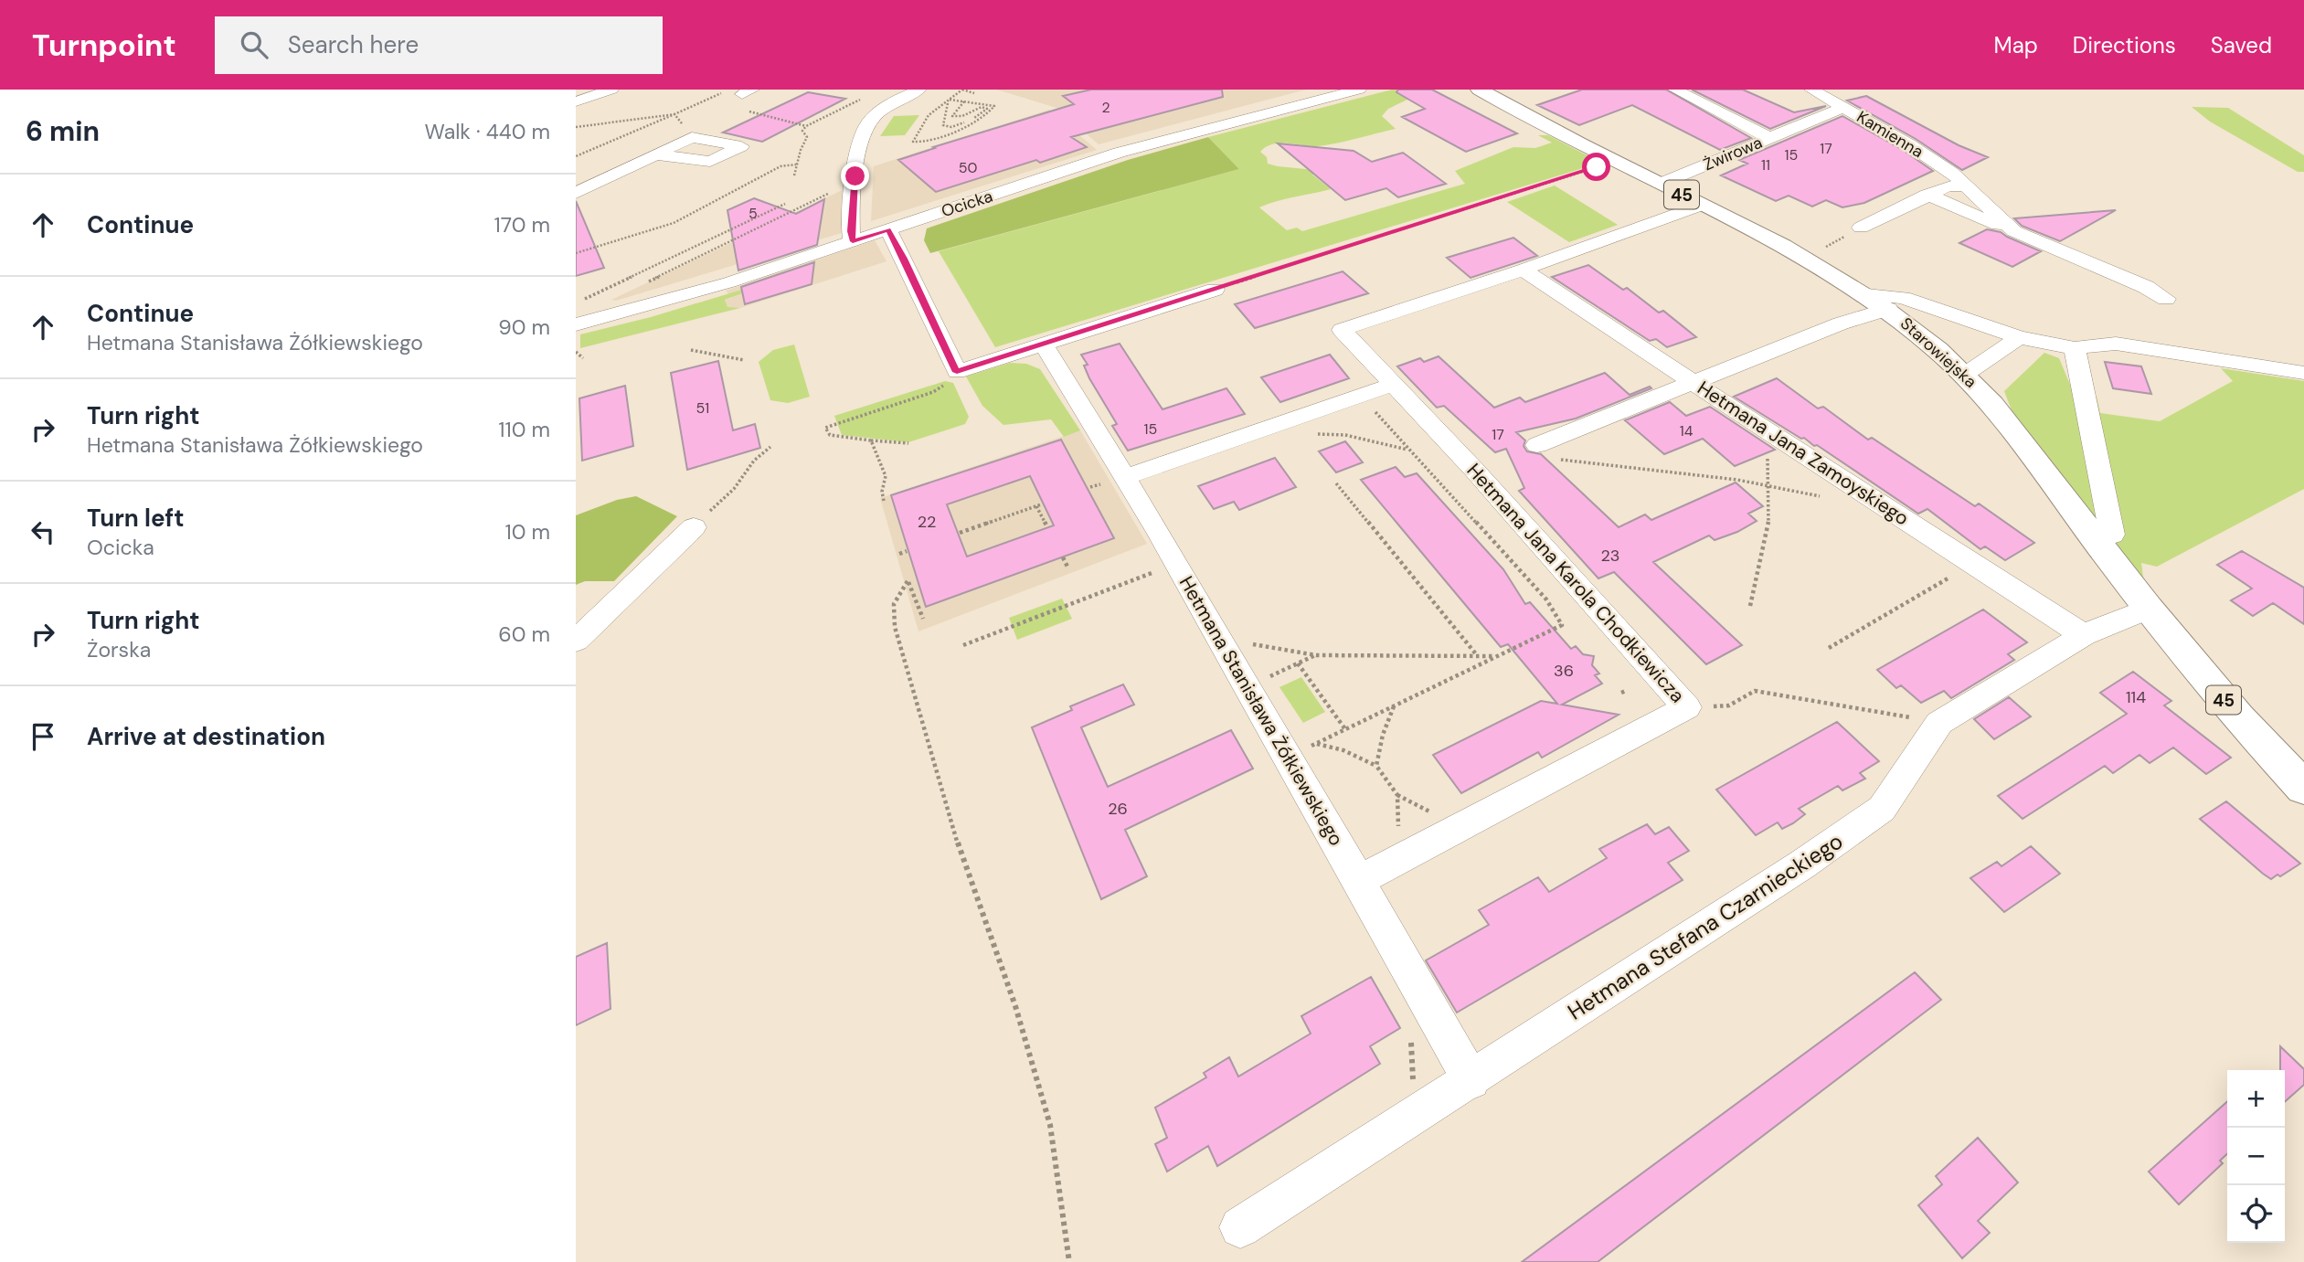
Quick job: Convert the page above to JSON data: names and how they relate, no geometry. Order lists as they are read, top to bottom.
{
  "streets": {
    "main road": ["45", "Starowiejska"],
    "street": [
      "Kamienna",
      "Żwirowa",
      "Ocicka",
      "Hetmana Jana Zamoyskiego",
      "Hetmana Jana Karola Chodkiewicza",
      "Hetmana Stanisława Żółkiewskiego",
      "Hetmana Stefana Czarnieckiego"
    ]
  },
  "crossings": [
    ["Kamienna", "Żwirowa"],
    ["Żwirowa", "Starowiejska"],
    ["Starowiejska", "Hetmana Jana Karola Chodkiewicza"],
    ["Starowiejska", "Hetmana Stefana Czarnieckiego"],
    ["Hetmana Jana Zamoyskiego", "Hetmana Jana Karola Chodkiewicza"],
    ["Hetmana Jana Zamoyskiego", "Hetmana Stefana Czarnieckiego"],
    ["Hetmana Jana Karola Chodkiewicza", "Hetmana Stanisława Żółkiewskiego"],
    ["Hetmana Stanisława Żółkiewskiego", "Hetmana Stefana Czarnieckiego"]
  ],
  "house_numbers": [
    "2",
    "17",
    "15",
    "11",
    "50",
    "5",
    "51",
    "15",
    "14",
    "17",
    "22",
    "23",
    "36",
    "114",
    "26"
  ],
  "page": {
    "header": "Turnpoint",
    "search": "Search here",
    "nav": ["Map", "Directions", "Saved"],
    "heading": ["6 min", "Walk · 440 m"],
    "list": [
      ["Continue", "170 m"],
      ["Continue", "Hetmana Stanisława Żółkiewskiego", "90 m"],
      ["Turn right", "Hetmana Stanisława Żółkiewskiego", "110 m"],
      ["Turn left", "Ocicka", "10 m"],
      ["Turn right", "Żorska", "60 m"],
      "Arrive at destination"
    ],
    "map_buttons": ["+", "−"]
  }
}
